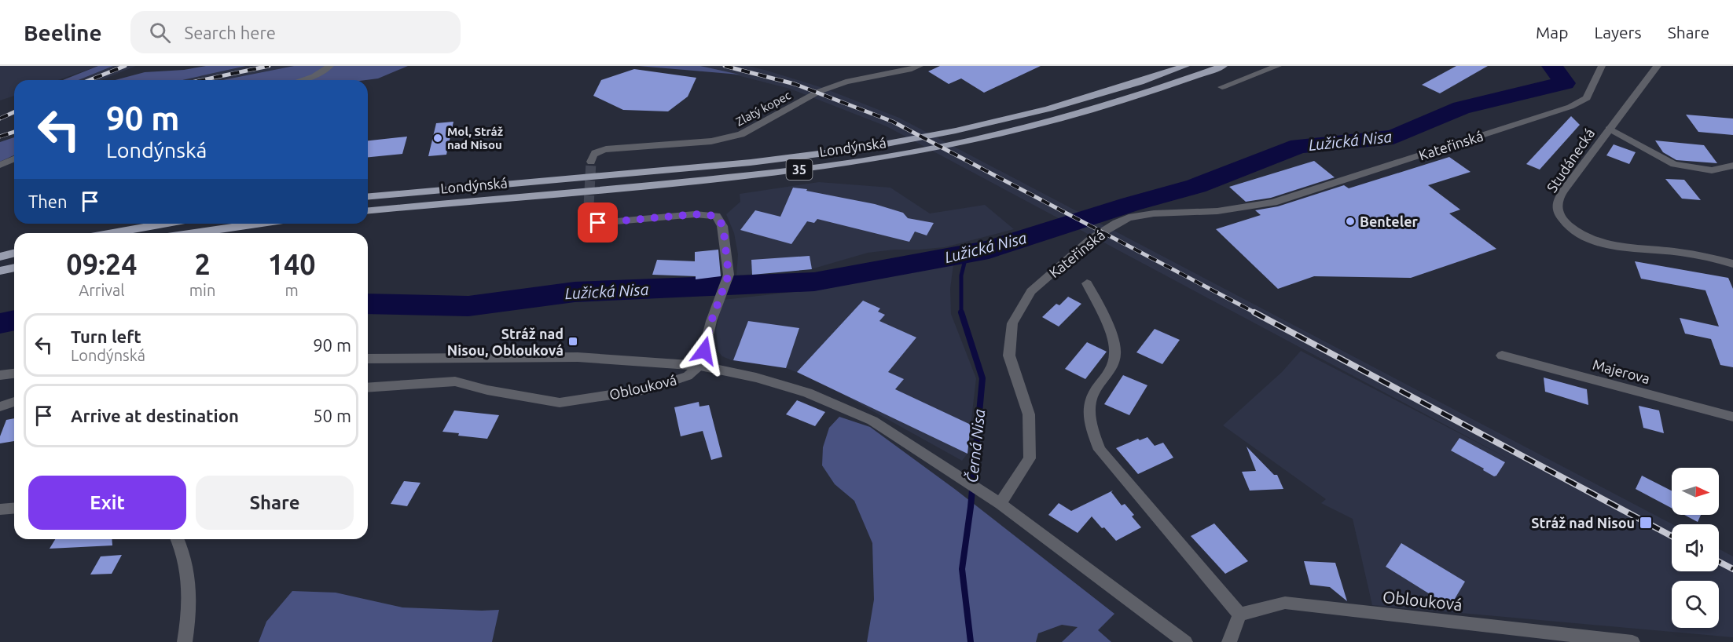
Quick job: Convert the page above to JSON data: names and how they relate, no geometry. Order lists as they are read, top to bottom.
{
  "streets": {
    "highway": ["Londýnská", "35"],
    "street": [
      "Zlatý kopec",
      "Kateřinská",
      "Studánecká",
      "Majerova",
      "Oblouková"
    ]
  },
  "crossings": [
    ["Kateřinská", "Oblouková"]
  ],
  "water": ["Lužická Nisa", "Černá Nisa"],
  "places": {
    "other": ["Mol, Stráž nad Nisou", "Benteler"],
    "transit": ["Stráž nad Nisou, Oblouková", "Stráž nad Nisou"]
  },
  "north": "right",
  "page": {
    "header": "Beeline",
    "search": "Search here",
    "nav": ["Map", "Layers", "Share"],
    "turn": ["90 m", "Londýnská"],
    "then": "Then",
    "eta": [
      "09:24",
      "Arrival",
      "2",
      "min",
      "140",
      "m"
    ],
    "list": [
      {
        "name": "Turn left",
        "note": "Londýnská",
        "value": "90 m"
      },
      {
        "name": "Arrive at destination",
        "value": "50 m"
      }
    ],
    "buttons": ["Exit", "Share"]
  }
}
